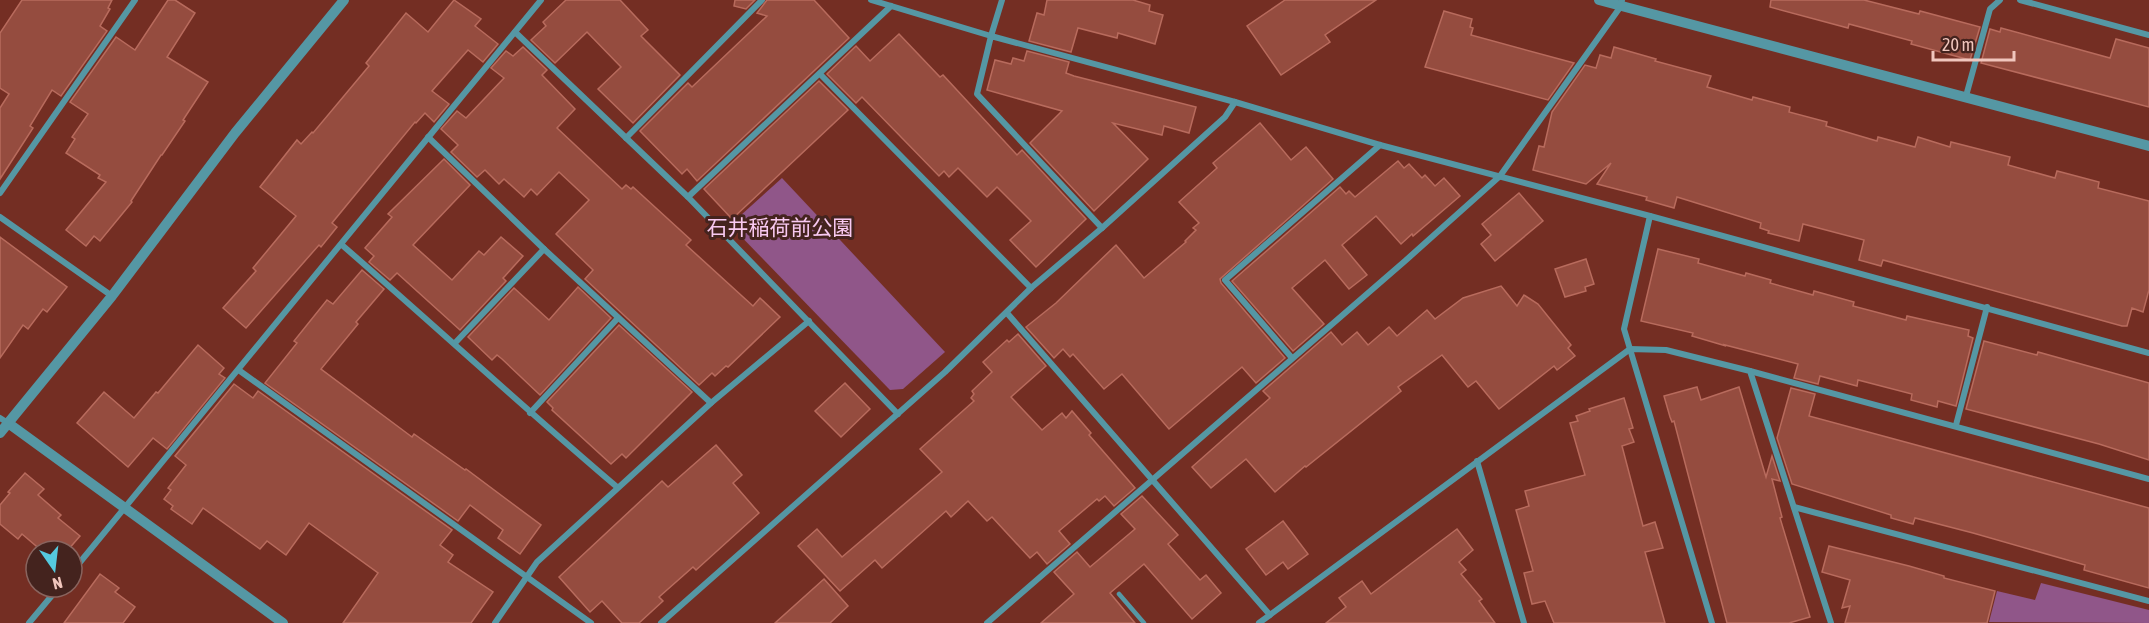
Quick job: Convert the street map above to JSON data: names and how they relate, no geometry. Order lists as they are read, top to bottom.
{
  "parks": ["石井稲荷前公園"],
  "scale_bar": "20 m",
  "north": "bottom"
}
